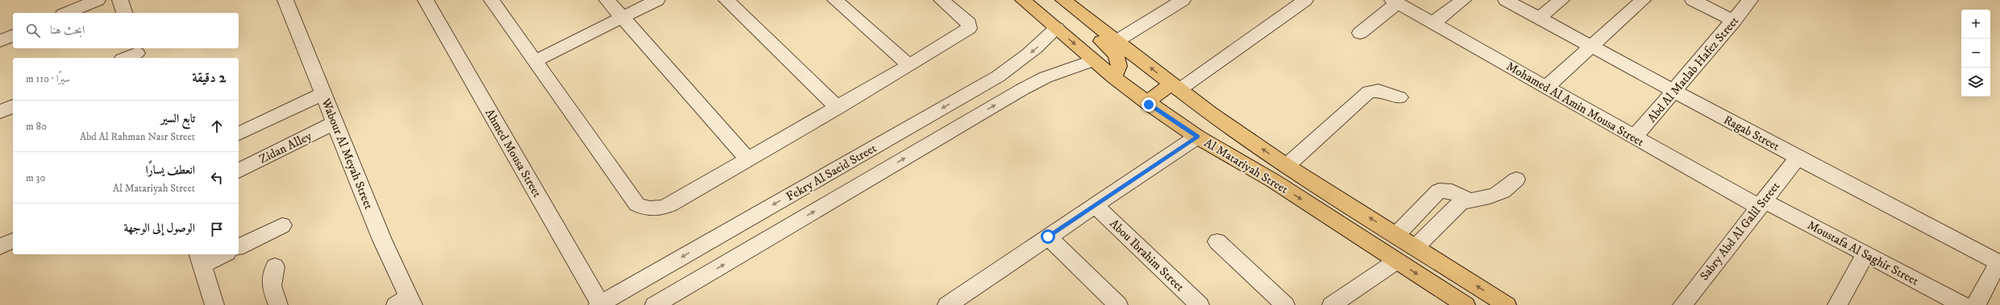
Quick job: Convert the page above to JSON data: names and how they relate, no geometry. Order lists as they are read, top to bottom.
{
  "streets": {
    "main road": ["Al Matariyah Street"],
    "street": [
      "Abd Al Matlab Hafez Street",
      "Mohamed Al Amin Mousa Street",
      "Ragab Street",
      "Zidan Alley",
      "Ahmed Mousa Street",
      "Wabour Al Meyah Street",
      "Fekry Al Saeid Street",
      "Sabry Abd Al Galil Street",
      "Moustafa Al Saghir Street",
      "Abou Ibrahim Street"
    ]
  },
  "crossings": [
    ["Abd Al Matlab Hafez Street", "Mohamed Al Amin Mousa Street"],
    ["Abd Al Matlab Hafez Street", "Ragab Street"],
    ["Mohamed Al Amin Mousa Street", "Sabry Abd Al Galil Street"],
    ["Mohamed Al Amin Mousa Street", "Moustafa Al Saghir Street"],
    ["Ragab Street", "Sabry Abd Al Galil Street"],
    ["Zidan Alley", "Wabour Al Meyah Street"],
    ["Ahmed Mousa Street", "Fekry Al Saeid Street"],
    ["Al Matariyah Street", "Fekry Al Saeid Street"],
    ["Sabry Abd Al Galil Street", "Moustafa Al Saghir Street"]
  ],
  "page": {
    "map_buttons": ["+", "−"],
    "search": "ابحث هنا",
    "heading": ["2 دقيقة", "سيرًا · 110 m"],
    "list": [
      ["تابع السير", "Abd Al Rahman Nasr Street", "80 m"],
      ["انعطف يسارًا", "Al Matariyah Street", "30 m"],
      "الوصول إلى الوجهة"
    ]
  }
}
